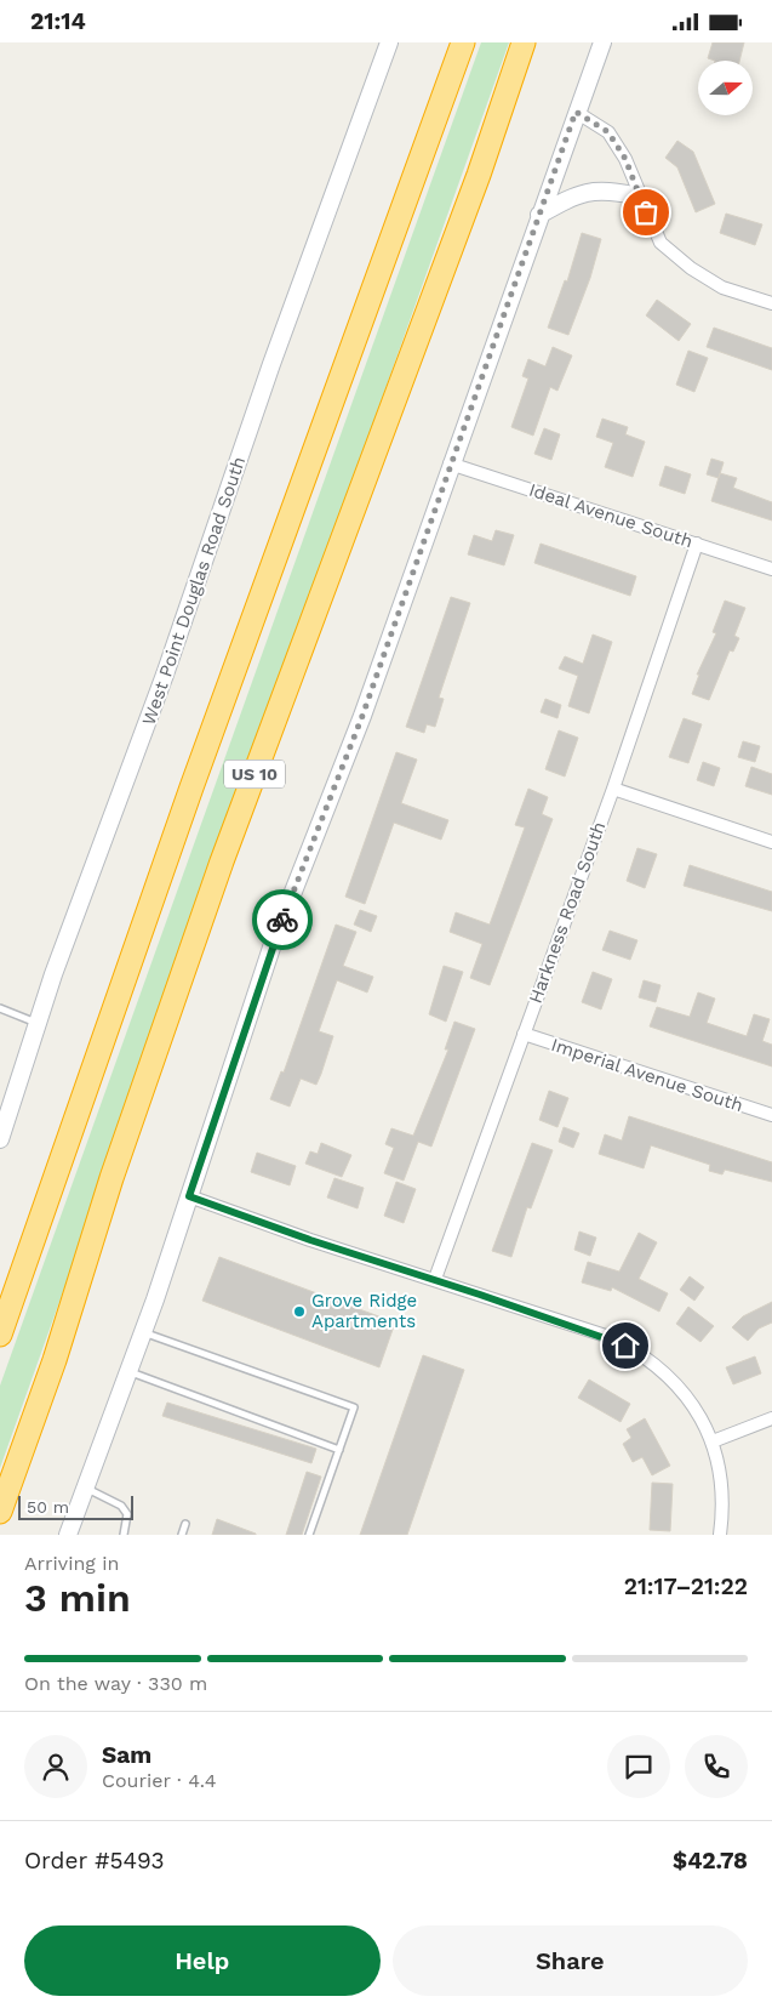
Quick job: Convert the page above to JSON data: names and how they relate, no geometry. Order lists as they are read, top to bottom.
{
  "streets": {
    "highway": ["US 10"],
    "street": [
      "Ideal Avenue South",
      "West Point Douglas Road South",
      "Harkness Road South",
      "Imperial Avenue South"
    ]
  },
  "crossings": [
    ["Ideal Avenue South", "Harkness Road South"],
    ["Harkness Road South", "Imperial Avenue South"]
  ],
  "places": ["Grove Ridge Apartments"],
  "scale_bar": "50 m",
  "north": "right",
  "page": {
    "status": "21:14",
    "scale": "50 m",
    "heading": ["3 min", "Arriving in", "21:17–21:22"],
    "panel": [
      "Sam",
      "Courier · 4.4",
      "Order #5493",
      "$42.78"
    ],
    "bar": "On the way · 330 m",
    "buttons": ["Help", "Share"]
  }
}
